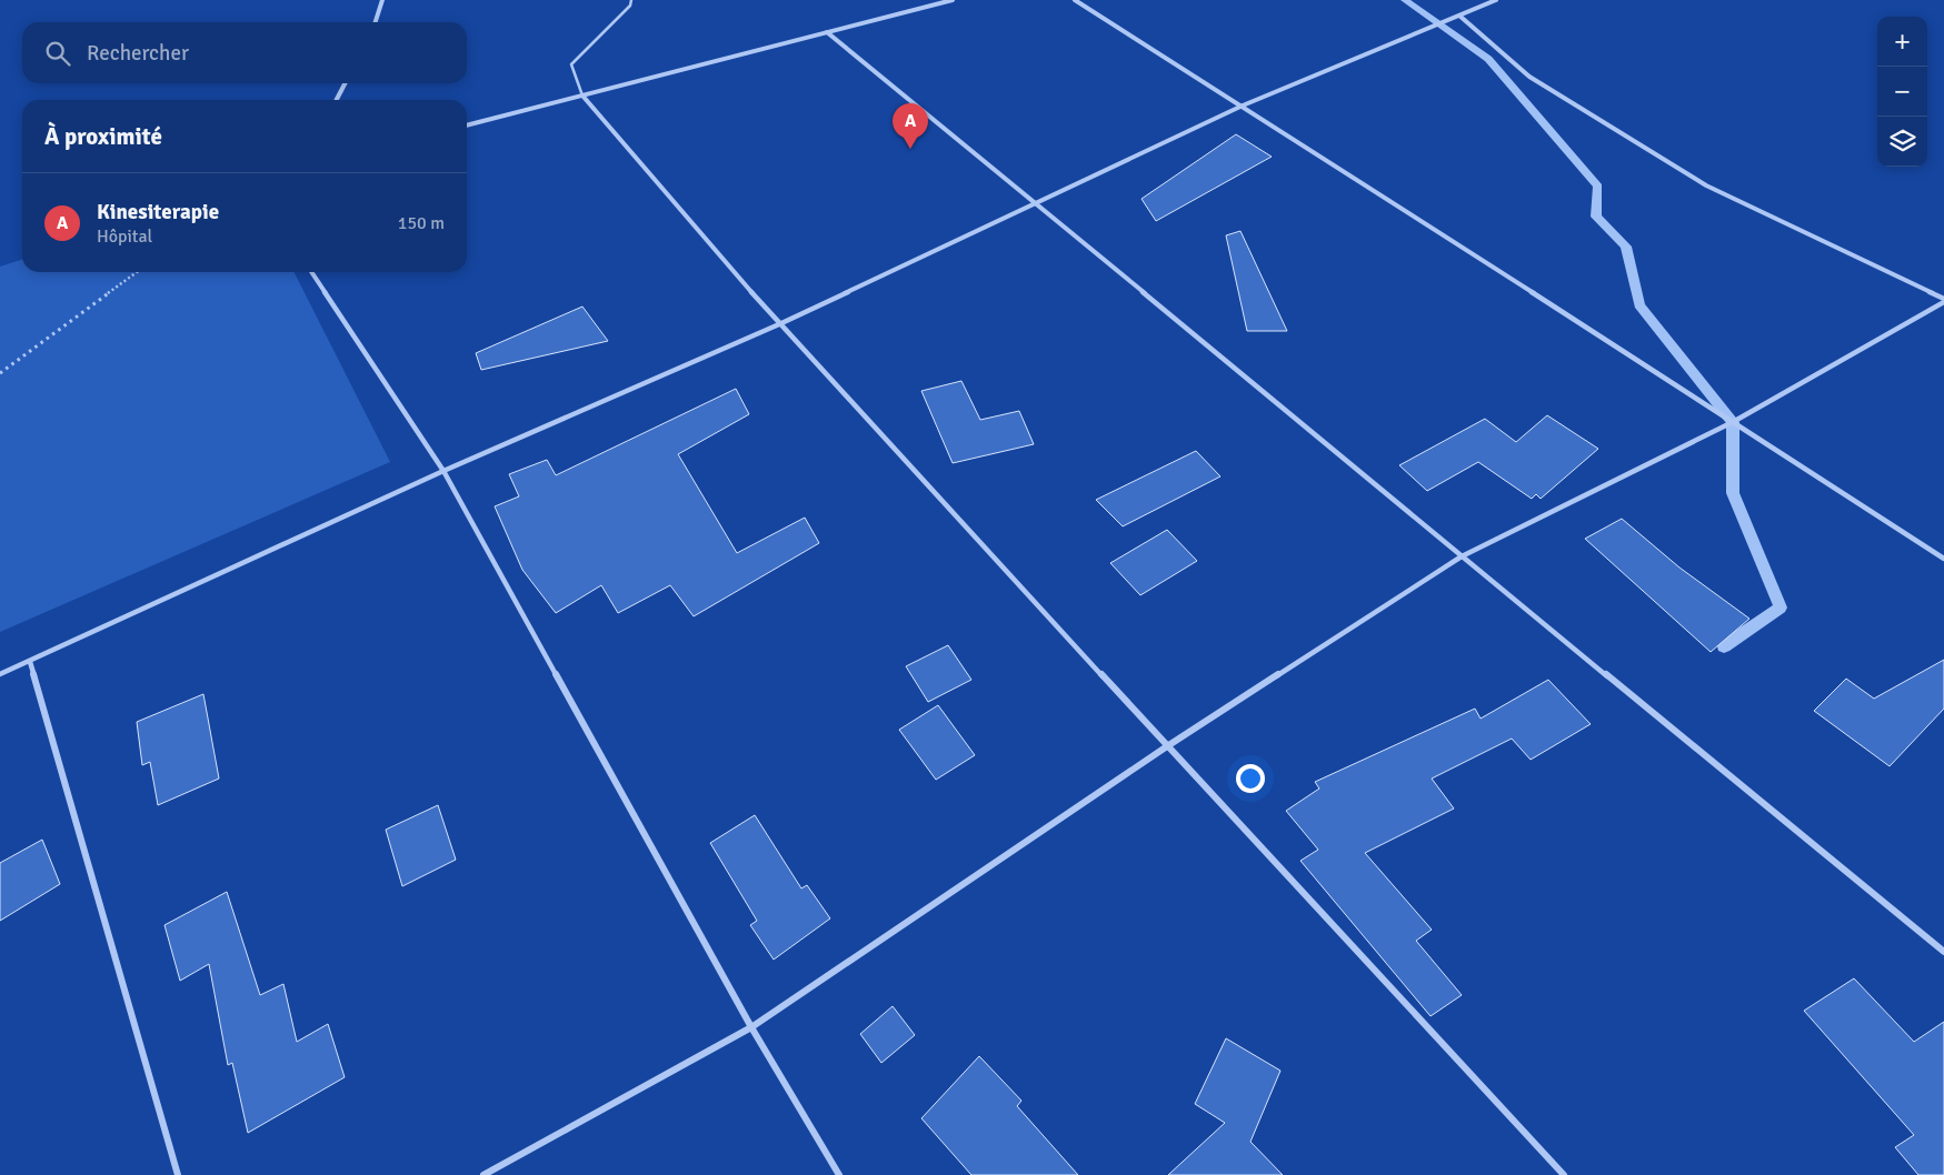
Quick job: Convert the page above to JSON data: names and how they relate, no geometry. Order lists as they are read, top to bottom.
{
  "page": {
    "map_buttons": ["+", "−"],
    "search": "Rechercher",
    "heading": "À proximité",
    "pins": "A",
    "list": [
      {
        "mark": "A",
        "name": "Kinesiterapie",
        "note": "Hôpital",
        "value": "150 m"
      }
    ]
  }
}
